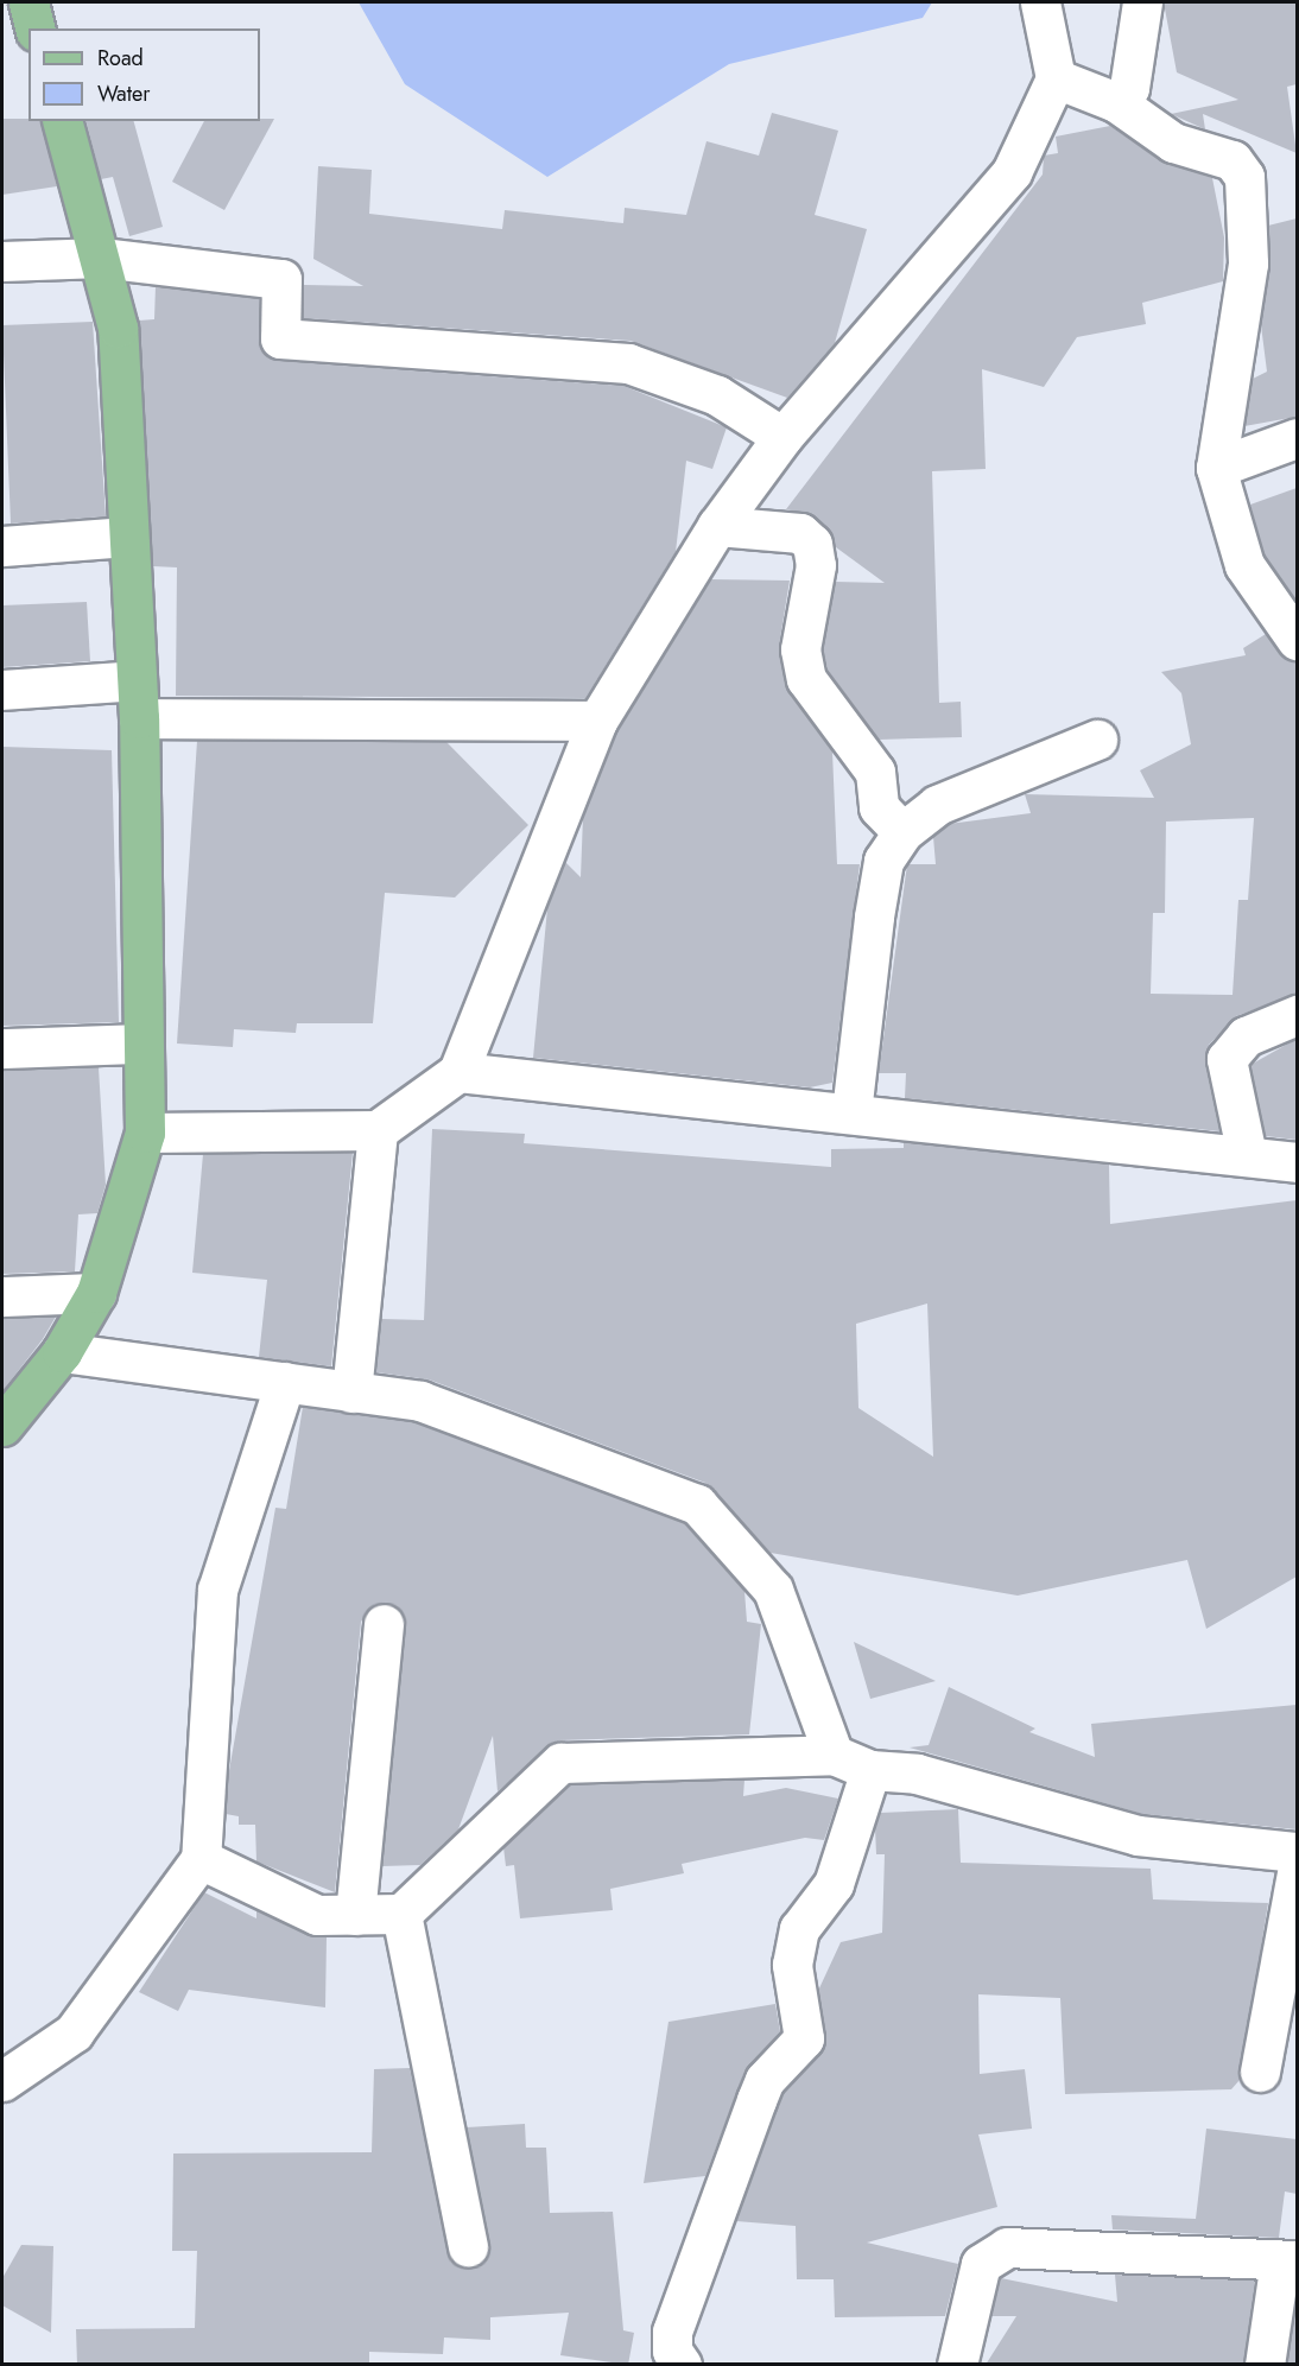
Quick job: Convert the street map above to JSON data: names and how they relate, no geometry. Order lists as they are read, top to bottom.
{
  "legend": ["Road", "Water"]
}
